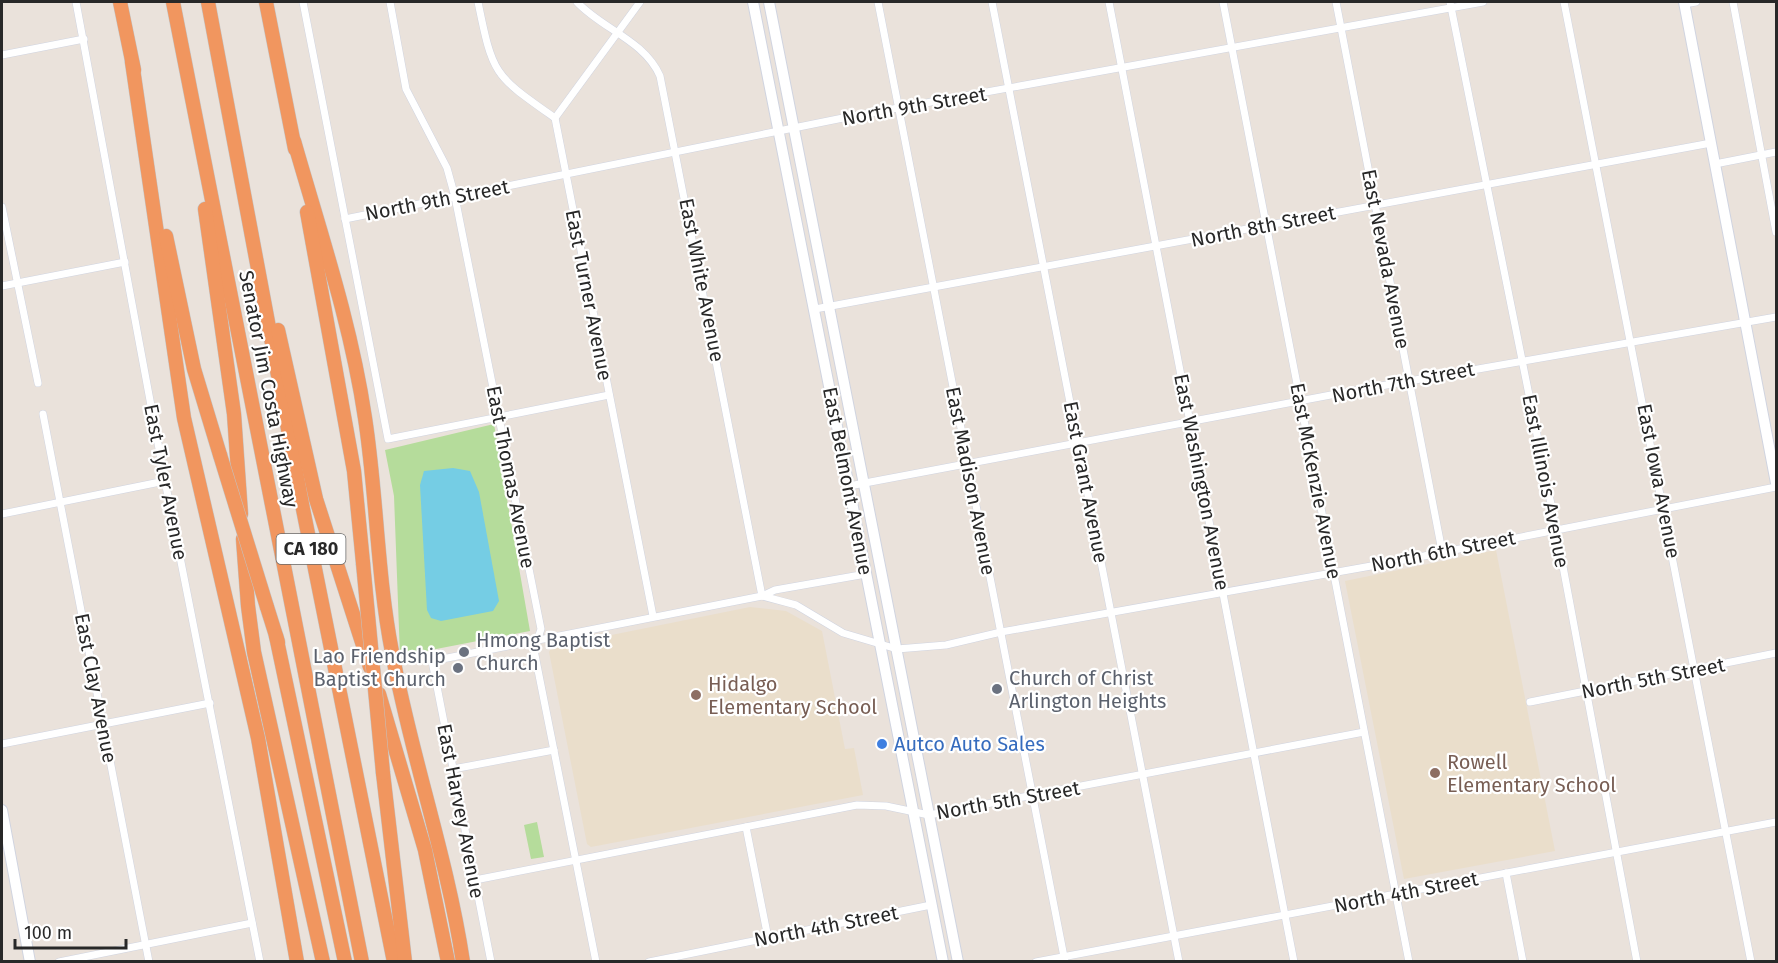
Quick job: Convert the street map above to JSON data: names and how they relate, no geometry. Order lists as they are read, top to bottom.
{
  "streets": {
    "highway": ["Senator Jim Costa Highway", "CA 180"],
    "main road": ["East Belmont Avenue"],
    "street": [
      "North 9th Street",
      "North 8th Street",
      "East Nevada Avenue",
      "East White Avenue",
      "East Turner Avenue",
      "North 7th Street",
      "East Thomas Avenue",
      "East Madison Avenue",
      "East McKenzie Avenue",
      "East Illinois Avenue",
      "East Iowa Avenue",
      "East Tyler Avenue",
      "East Grant Avenue",
      "East Washington Avenue",
      "North 6th Street",
      "North 5th Street",
      "East Clay Avenue",
      "East Harvey Avenue",
      "North 4th Street"
    ]
  },
  "crossings": [
    ["North 9th Street", "East Nevada Avenue"],
    ["North 9th Street", "East White Avenue"],
    ["North 9th Street", "East Turner Avenue"],
    ["North 9th Street", "East Thomas Avenue"],
    ["North 9th Street", "East Belmont Avenue"],
    ["North 9th Street", "East Madison Avenue"],
    ["North 9th Street", "East McKenzie Avenue"],
    ["North 9th Street", "East Illinois Avenue"],
    ["North 9th Street", "East Grant Avenue"],
    ["North 9th Street", "East Washington Avenue"],
    ["North 8th Street", "East Nevada Avenue"],
    ["North 8th Street", "East Belmont Avenue"],
    ["North 8th Street", "East Madison Avenue"],
    ["North 8th Street", "East McKenzie Avenue"],
    ["North 8th Street", "East Illinois Avenue"],
    ["North 8th Street", "East Iowa Avenue"],
    ["North 8th Street", "East Grant Avenue"],
    ["North 8th Street", "East Washington Avenue"],
    ["East Nevada Avenue", "North 7th Street"],
    ["East Nevada Avenue", "North 6th Street"],
    ["North 7th Street", "East Belmont Avenue"],
    ["North 7th Street", "East Madison Avenue"],
    ["North 7th Street", "East McKenzie Avenue"],
    ["North 7th Street", "East Illinois Avenue"],
    ["North 7th Street", "East Iowa Avenue"],
    ["North 7th Street", "East Grant Avenue"],
    ["North 7th Street", "East Washington Avenue"],
    ["East Thomas Avenue", "North 5th Street"],
    ["East Thomas Avenue", "East Harvey Avenue"],
    ["East Belmont Avenue", "North 6th Street"],
    ["East Belmont Avenue", "North 5th Street"],
    ["East Belmont Avenue", "North 4th Street"],
    ["East Madison Avenue", "North 6th Street"],
    ["East Madison Avenue", "North 5th Street"],
    ["East Madison Avenue", "North 4th Street"],
    ["East McKenzie Avenue", "North 6th Street"],
    ["East McKenzie Avenue", "North 5th Street"],
    ["East McKenzie Avenue", "North 4th Street"],
    ["East Illinois Avenue", "North 6th Street"],
    ["East Illinois Avenue", "North 5th Street"],
    ["East Illinois Avenue", "North 4th Street"],
    ["East Iowa Avenue", "North 6th Street"],
    ["East Iowa Avenue", "North 5th Street"],
    ["East Iowa Avenue", "North 4th Street"],
    ["East Grant Avenue", "North 6th Street"],
    ["East Grant Avenue", "North 5th Street"],
    ["East Grant Avenue", "North 4th Street"],
    ["East Washington Avenue", "North 6th Street"],
    ["East Washington Avenue", "North 5th Street"],
    ["East Washington Avenue", "North 4th Street"],
    ["North 5th Street", "East Harvey Avenue"]
  ],
  "places": [
    "Hmong Baptist Church",
    "Lao Friendship Baptist Church",
    "Church of Christ Arlington Heights",
    "Hidalgo Elementary School",
    "Autco Auto Sales",
    "Rowell Elementary School"
  ],
  "scale_bar": "100 m"
}
